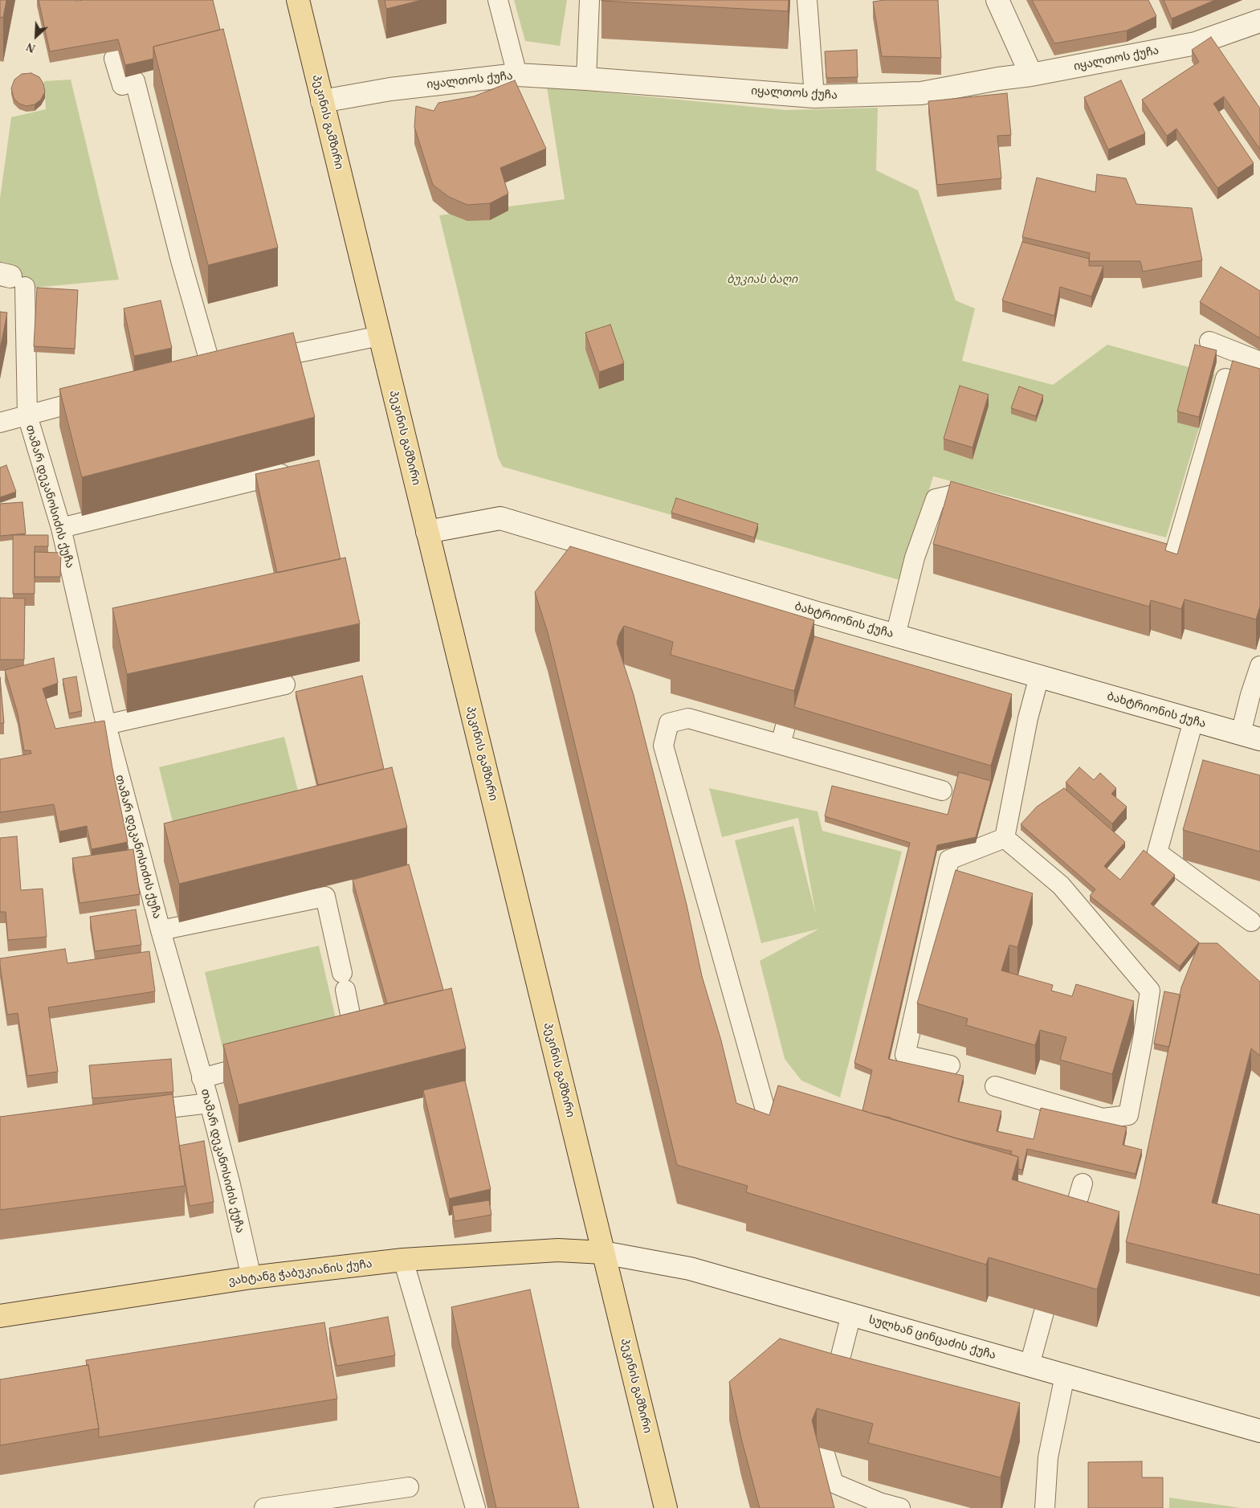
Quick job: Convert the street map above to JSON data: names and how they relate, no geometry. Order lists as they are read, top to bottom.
{
  "streets": {
    "main road": ["პეკინის გამზირი", "ვახტანგ ჭაბუკიანის ქუჩა"],
    "street": ["იყალთოს ქუჩა", "ბახტრიონის ქუჩა", "სულხან ცინცაძის ქუჩა"],
    "lane": ["თამარ დეკანოსიძის ქუჩა"]
  },
  "crossings": [
    ["იყალთოს ქუჩა", "პეკინის გამზირი"],
    ["პეკინის გამზირი", "ბახტრიონის ქუჩა"],
    ["პეკინის გამზირი", "ვახტანგ ჭაბუკიანის ქუჩა"],
    ["პეკინის გამზირი", "სულხან ცინცაძის ქუჩა"],
    ["თამარ დეკანოსიძის ქუჩა", "ვახტანგ ჭაბუკიანის ქუჩა"],
    ["ვახტანგ ჭაბუკიანის ქუჩა", "სულხან ცინცაძის ქუჩა"]
  ],
  "parks": ["ბუკიას ბაღი"],
  "north": "bottom left"
}
